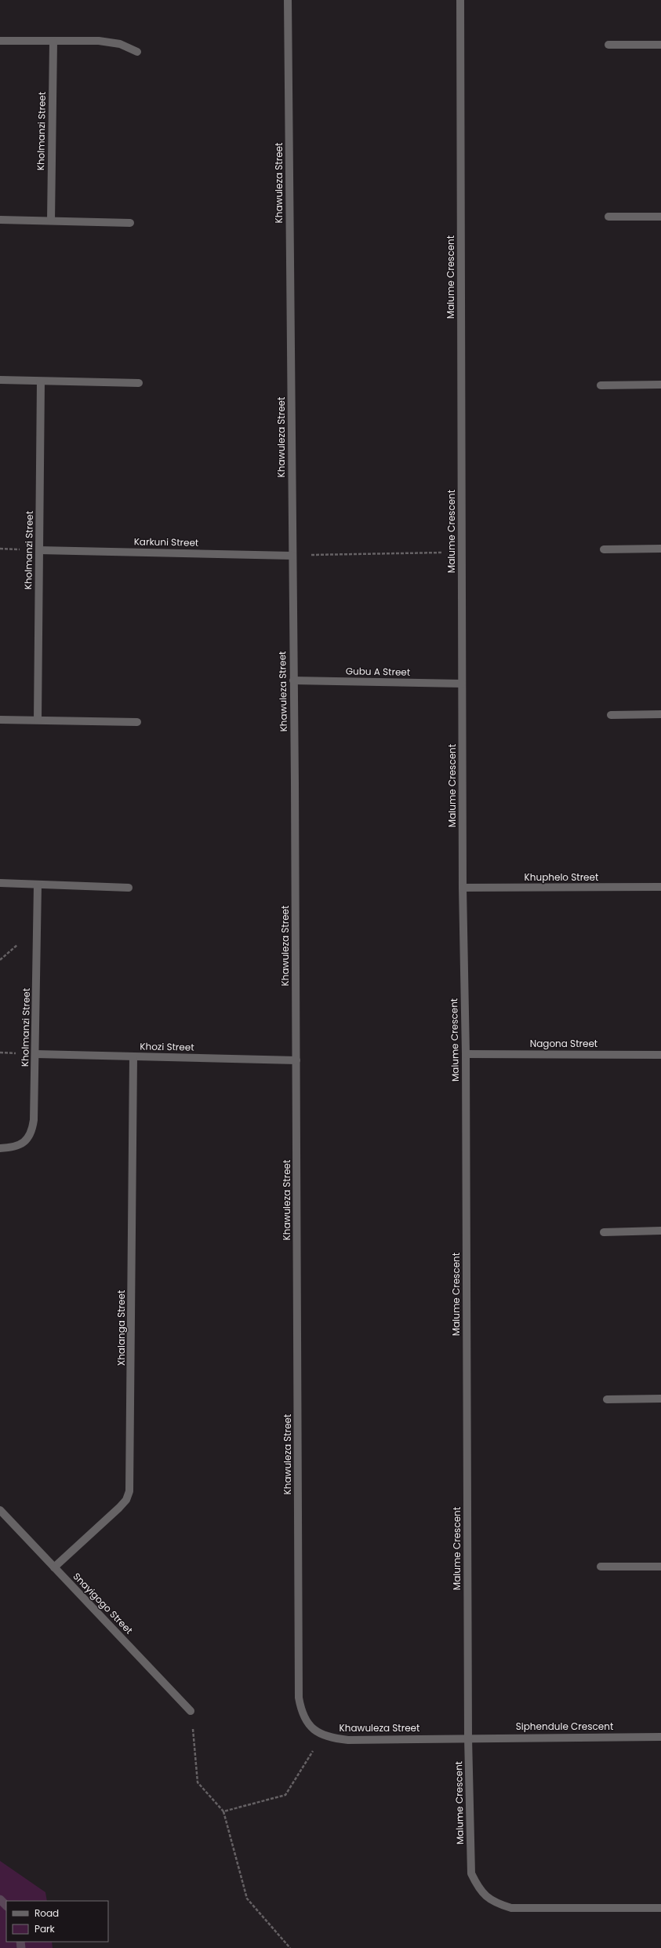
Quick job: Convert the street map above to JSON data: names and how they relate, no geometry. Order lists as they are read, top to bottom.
{
  "streets": {
    "street": [
      "Kholmanzi Street",
      "Khawuleza Street",
      "Malume Crescent",
      "Karkuni Street",
      "Gubu A Street",
      "Khuphelo Street",
      "Nagona Street",
      "Khozi Street",
      "Xhalanga Street",
      "Snayigogo Street",
      "Siphendule Crescent"
    ]
  },
  "crossings": [
    ["Kholmanzi Street", "Karkuni Street"],
    ["Kholmanzi Street", "Khozi Street"],
    ["Khawuleza Street", "Malume Crescent"],
    ["Khawuleza Street", "Karkuni Street"],
    ["Khawuleza Street", "Gubu A Street"],
    ["Khawuleza Street", "Khozi Street"],
    ["Khawuleza Street", "Siphendule Crescent"],
    ["Malume Crescent", "Gubu A Street"],
    ["Malume Crescent", "Khuphelo Street"],
    ["Malume Crescent", "Nagona Street"],
    ["Malume Crescent", "Siphendule Crescent"],
    ["Khozi Street", "Xhalanga Street"],
    ["Xhalanga Street", "Snayigogo Street"]
  ],
  "legend": ["Road", "Park"]
}
